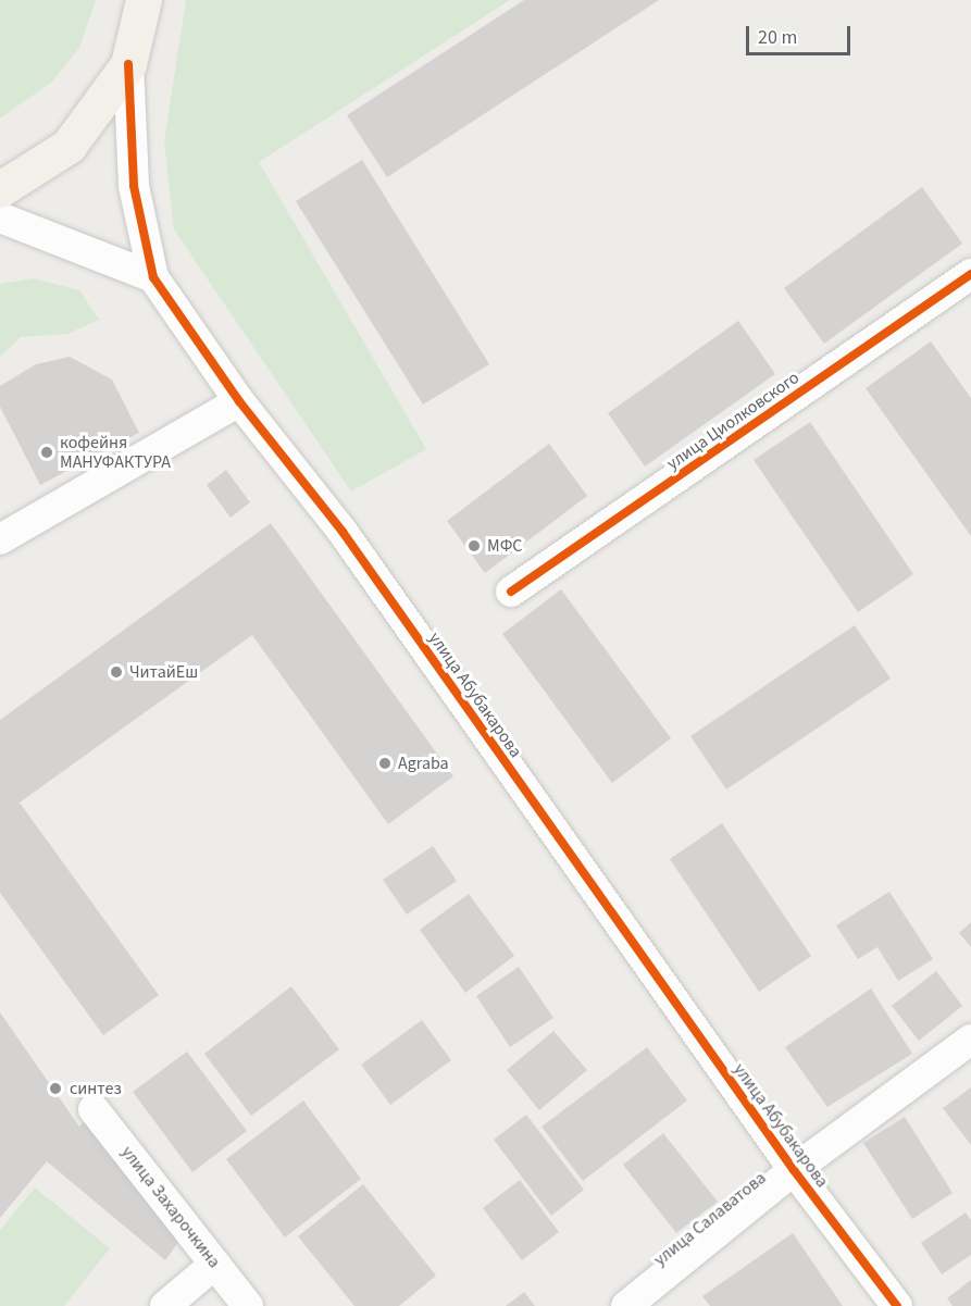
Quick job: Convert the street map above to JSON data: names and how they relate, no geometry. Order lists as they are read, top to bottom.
{
  "streets": {
    "main road": ["улица Абубакарова"],
    "street": ["улица Циолковского", "улица Захарочкина", "улица Салаватова"]
  },
  "crossings": [
    ["улица Абубакарова", "улица Салаватова"]
  ],
  "places": [
    "кофейня МАНУФАКТУРА",
    "МФС",
    "ЧитайЕш",
    "Agraba",
    "синтез"
  ],
  "scale_bar": "20 m"
}
